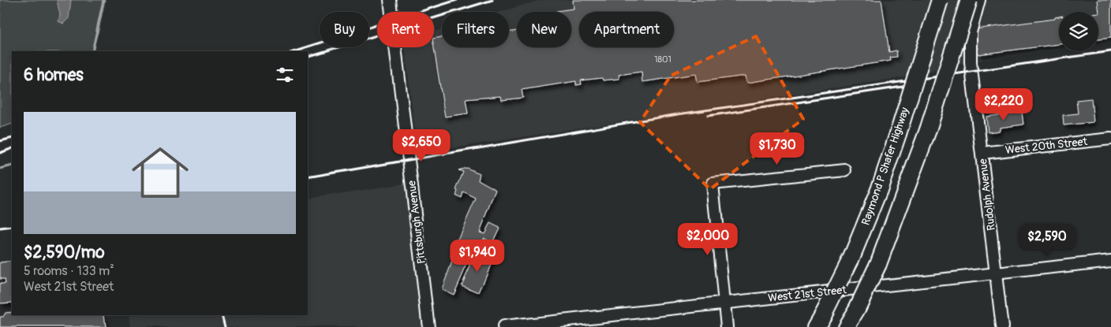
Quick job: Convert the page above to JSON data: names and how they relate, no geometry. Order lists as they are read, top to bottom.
{
  "streets": {
    "highway": ["Raymond P Shafer Highway"],
    "street": [
      "West 20th Street",
      "Rudolph Avenue",
      "Pittsburgh Avenue",
      "West 21st Street"
    ]
  },
  "crossings": [
    ["West 20th Street", "Rudolph Avenue"],
    ["Rudolph Avenue", "West 21st Street"]
  ],
  "house_numbers": ["1801"],
  "page": {
    "chip": [
      "Buy",
      "Rent",
      "Filters",
      "New",
      "Apartment"
    ],
    "heading": "6 homes",
    "price": [
      "$2,220",
      "$2,650",
      "$1,730",
      "$2,000",
      "$2,590",
      "$1,940"
    ],
    "list": [
      {
        "name": "$2,590/mo",
        "note": "5 rooms · 133 m² · West 21st Street"
      }
    ]
  }
}
